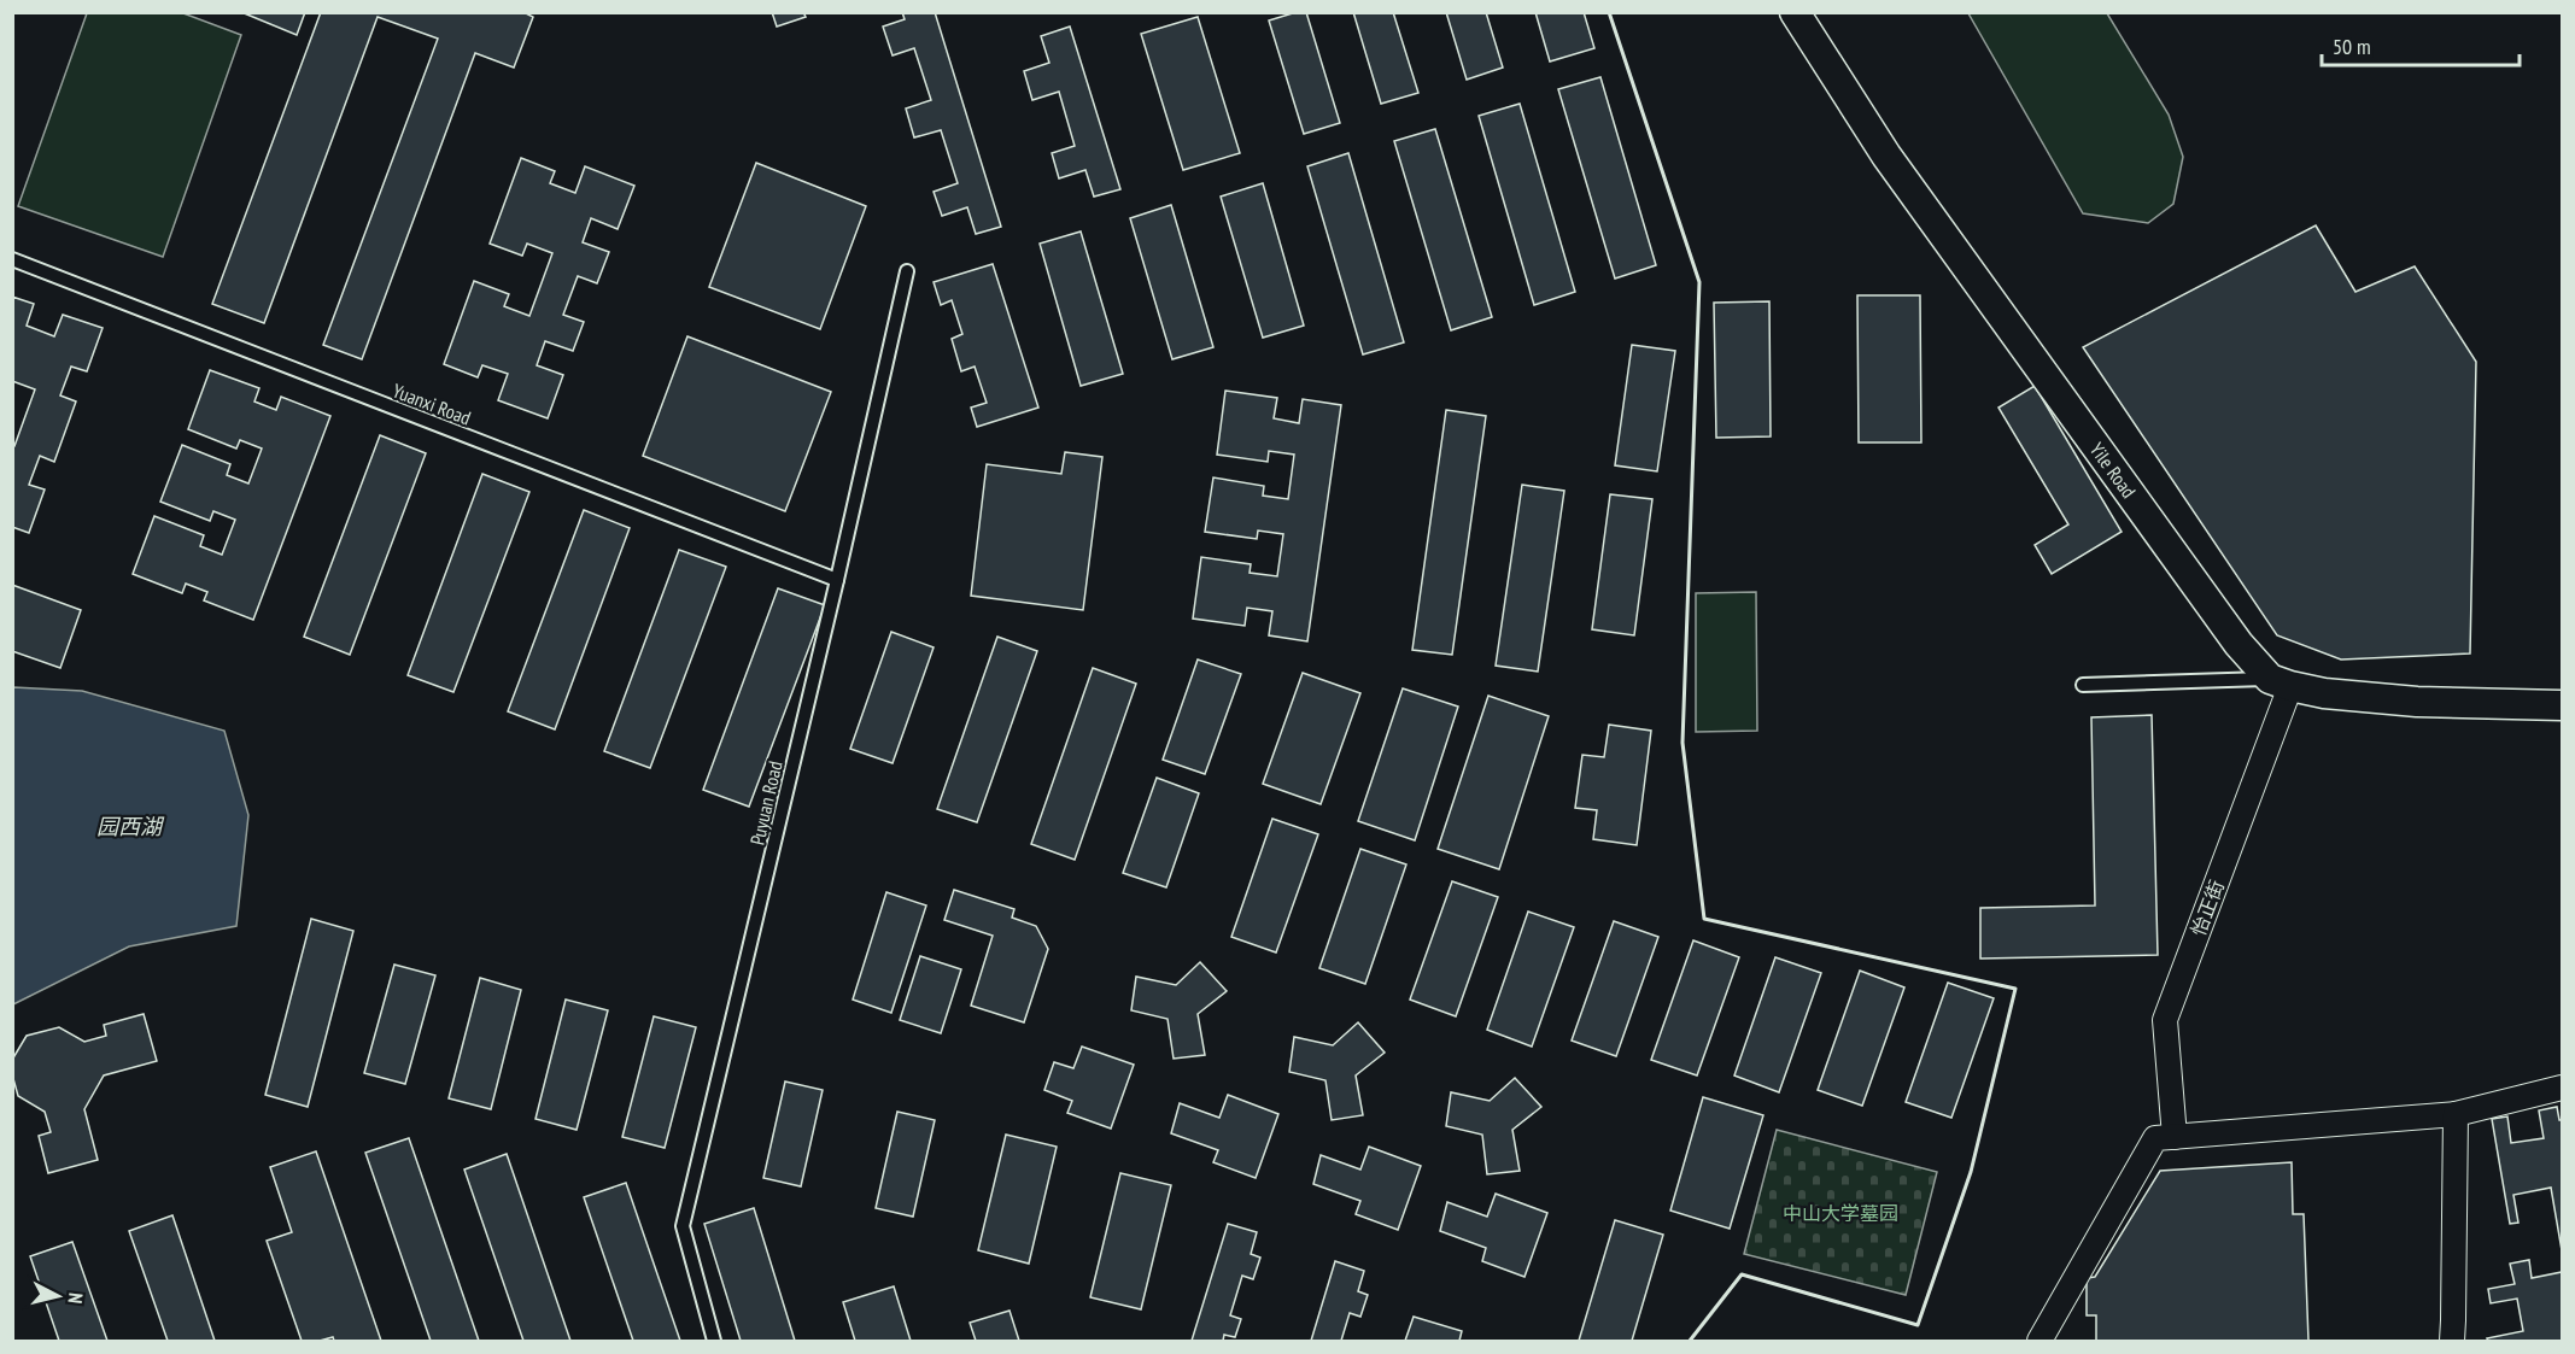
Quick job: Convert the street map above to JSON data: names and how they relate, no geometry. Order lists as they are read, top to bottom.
{
  "streets": {
    "street": ["Yile Road", "怡正街"],
    "lane": ["Yuanxi Road", "Puyuan Road"]
  },
  "crossings": [
    ["Yuanxi Road", "Puyuan Road"],
    ["Yile Road", "怡正街"]
  ],
  "water": ["园西湖"],
  "parks": ["中山大学墓园"],
  "scale_bar": "50 m",
  "north": "right"
}
